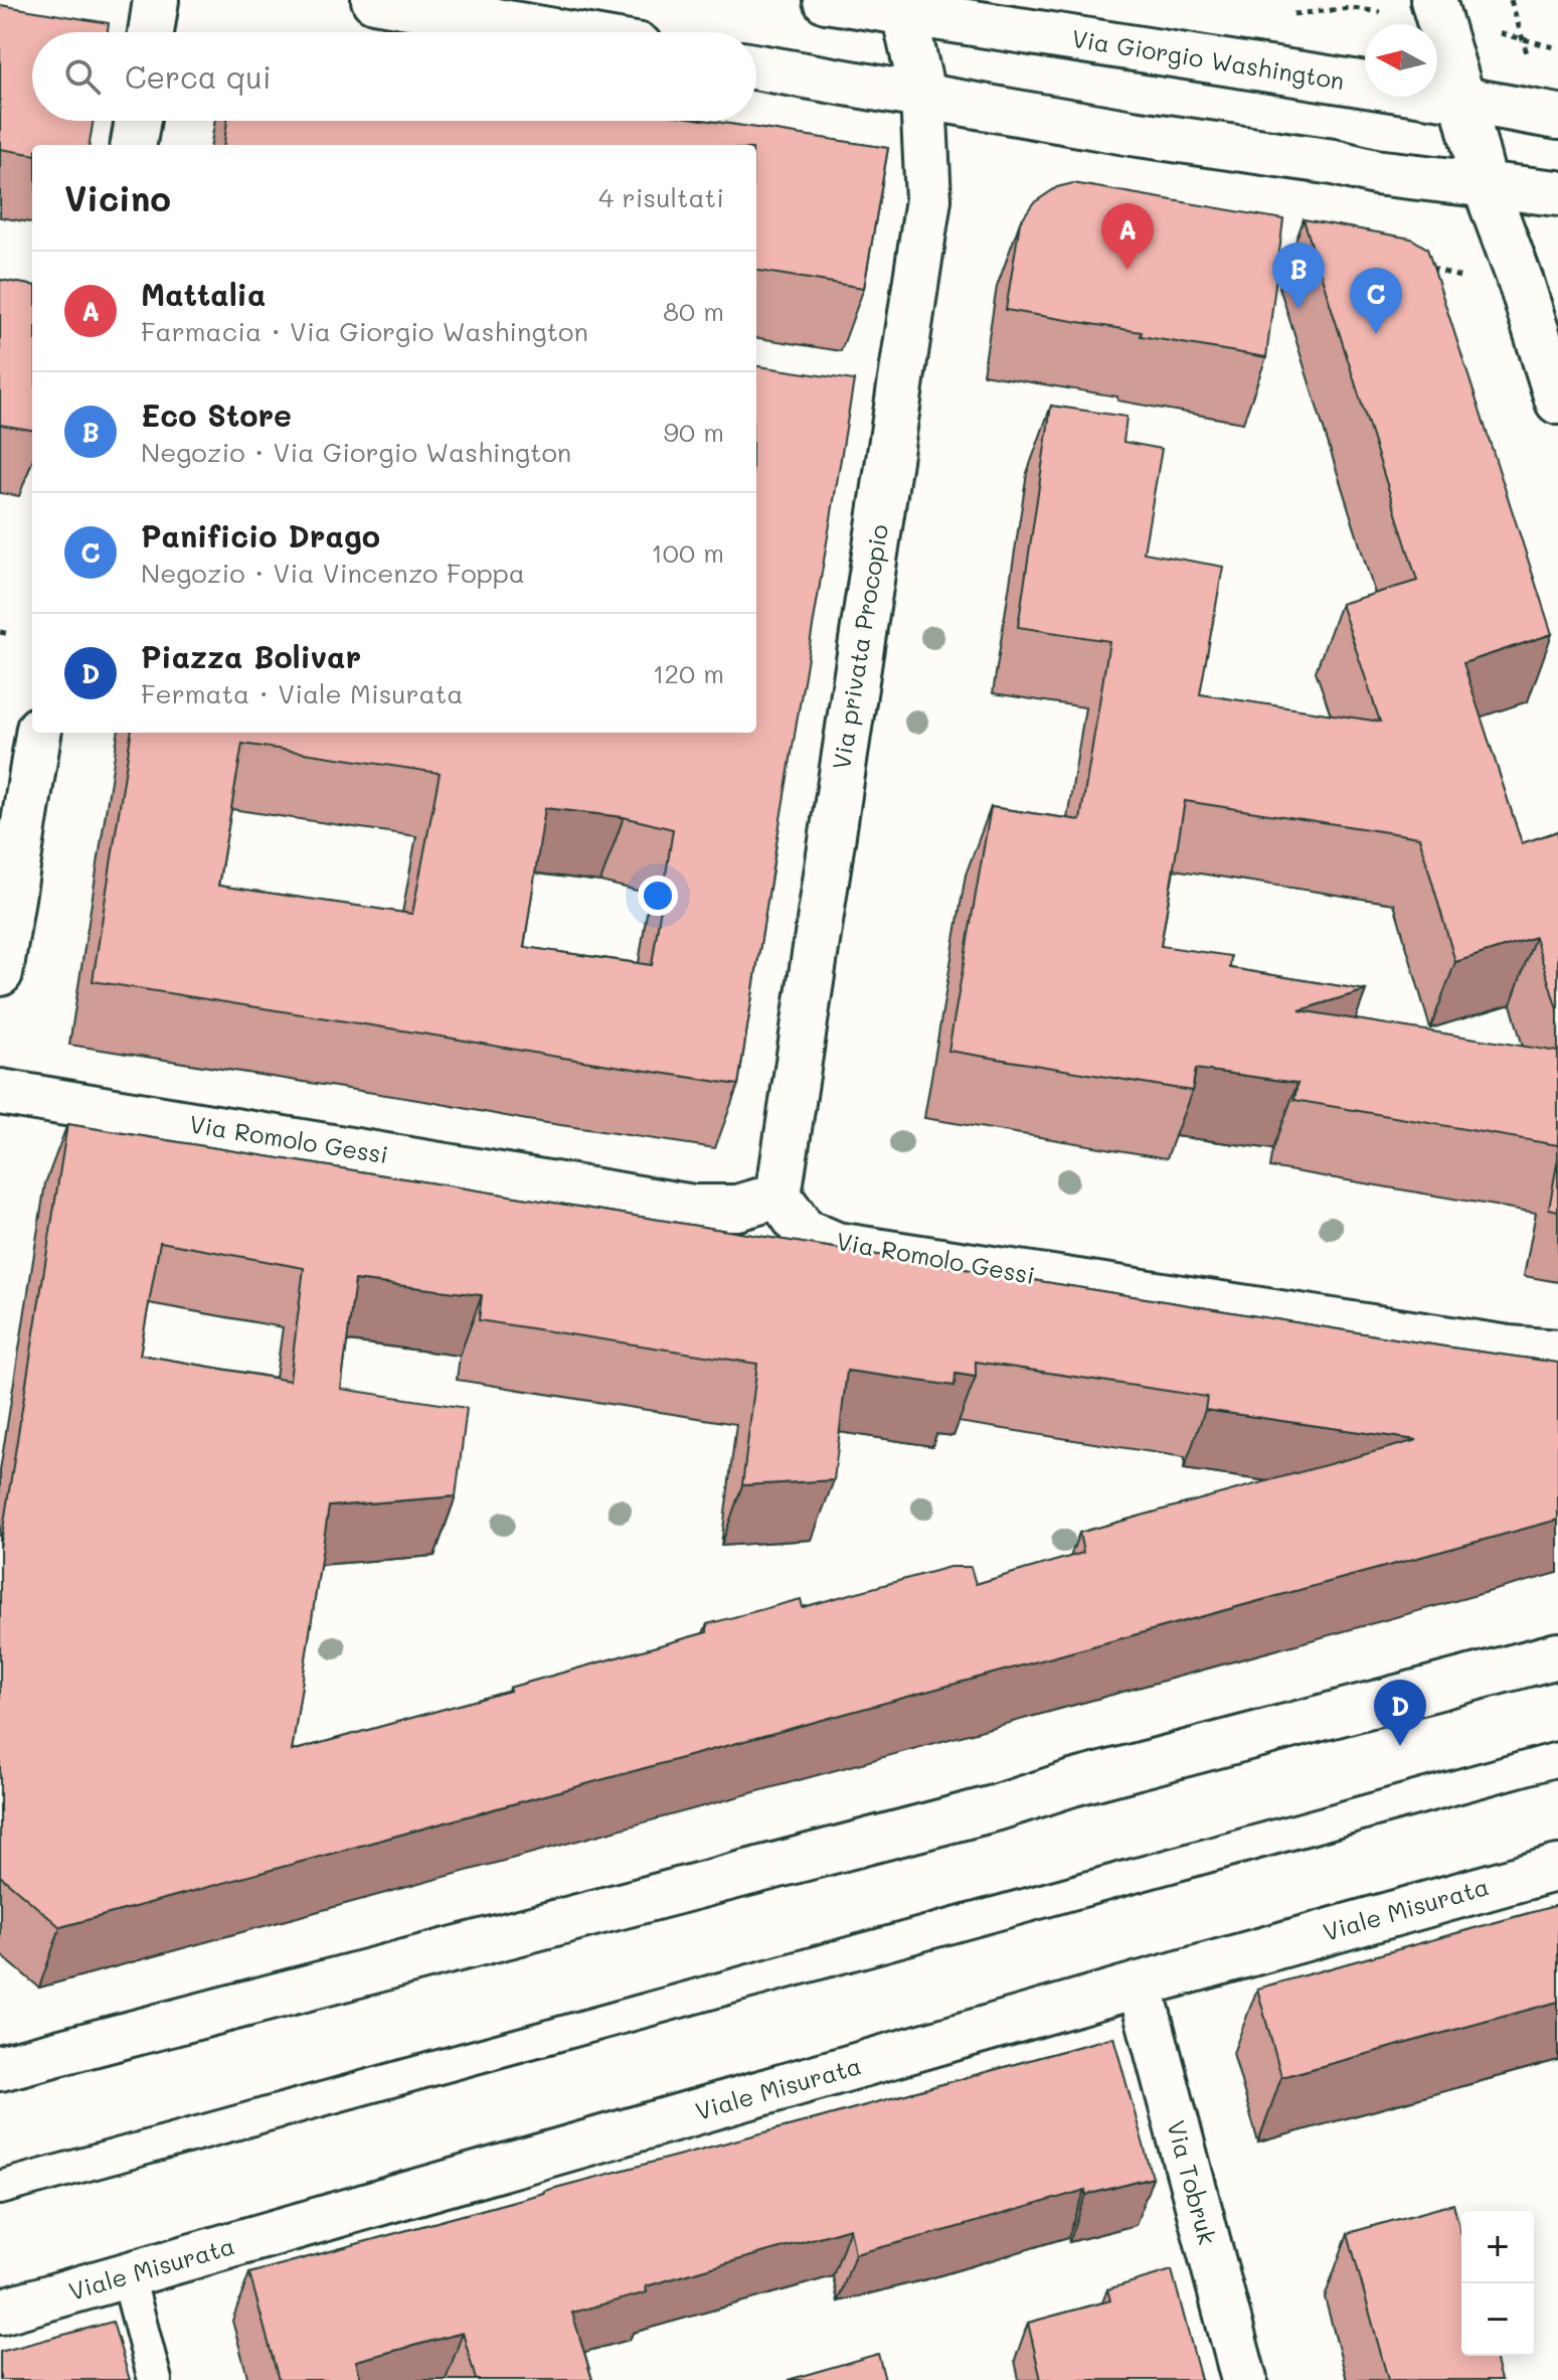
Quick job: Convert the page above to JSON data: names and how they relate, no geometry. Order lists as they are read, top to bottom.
{
  "streets": {
    "street": [
      "Via Giorgio Washington",
      "Via privata Procopio",
      "Via Romolo Gessi",
      "Viale Misurata",
      "Via Tobruk"
    ]
  },
  "crossings": [
    ["Via privata Procopio", "Via Romolo Gessi"],
    ["Viale Misurata", "Via Tobruk"]
  ],
  "north": "left",
  "page": {
    "search": "Cerca qui",
    "heading": ["Vicino", "4 risultati"],
    "pins": [
      "A",
      "B",
      "C",
      "D"
    ],
    "list": [
      {
        "mark": "A",
        "name": "Mattalia",
        "note": "Farmacia · Via Giorgio Washington",
        "value": "80 m"
      },
      {
        "mark": "B",
        "name": "Eco Store",
        "note": "Negozio · Via Giorgio Washington",
        "value": "90 m"
      },
      {
        "mark": "C",
        "name": "Panificio Drago",
        "note": "Negozio · Via Vincenzo Foppa",
        "value": "100 m"
      },
      {
        "mark": "D",
        "name": "Piazza Bolivar",
        "note": "Fermata · Viale Misurata",
        "value": "120 m"
      }
    ],
    "map_buttons": ["+", "−"]
  }
}
